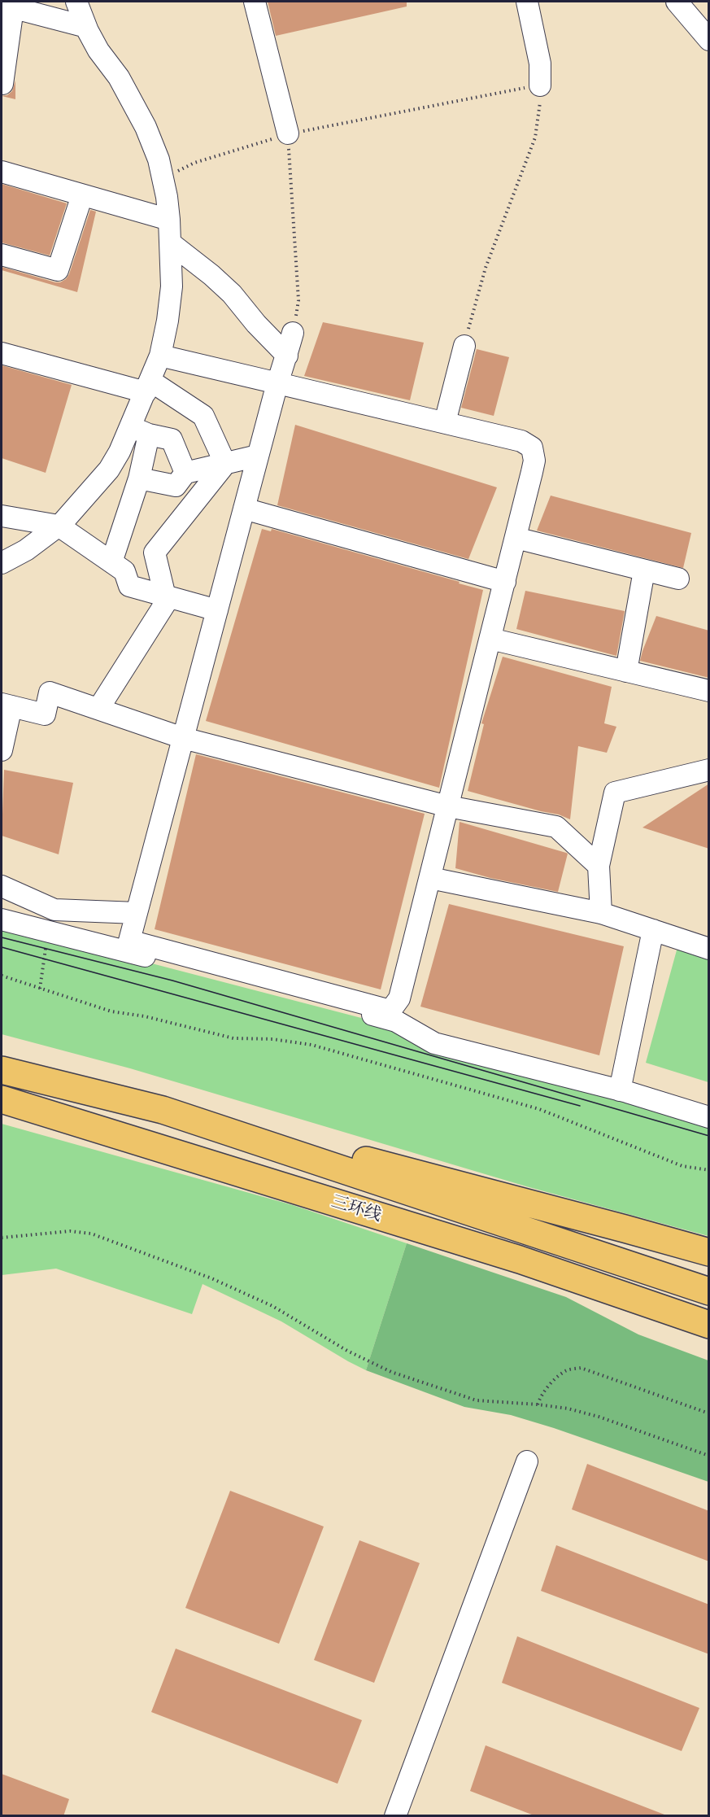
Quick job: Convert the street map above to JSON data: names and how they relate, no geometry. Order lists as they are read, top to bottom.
{
  "streets": {
    "highway": ["三环线"]
  }
}
